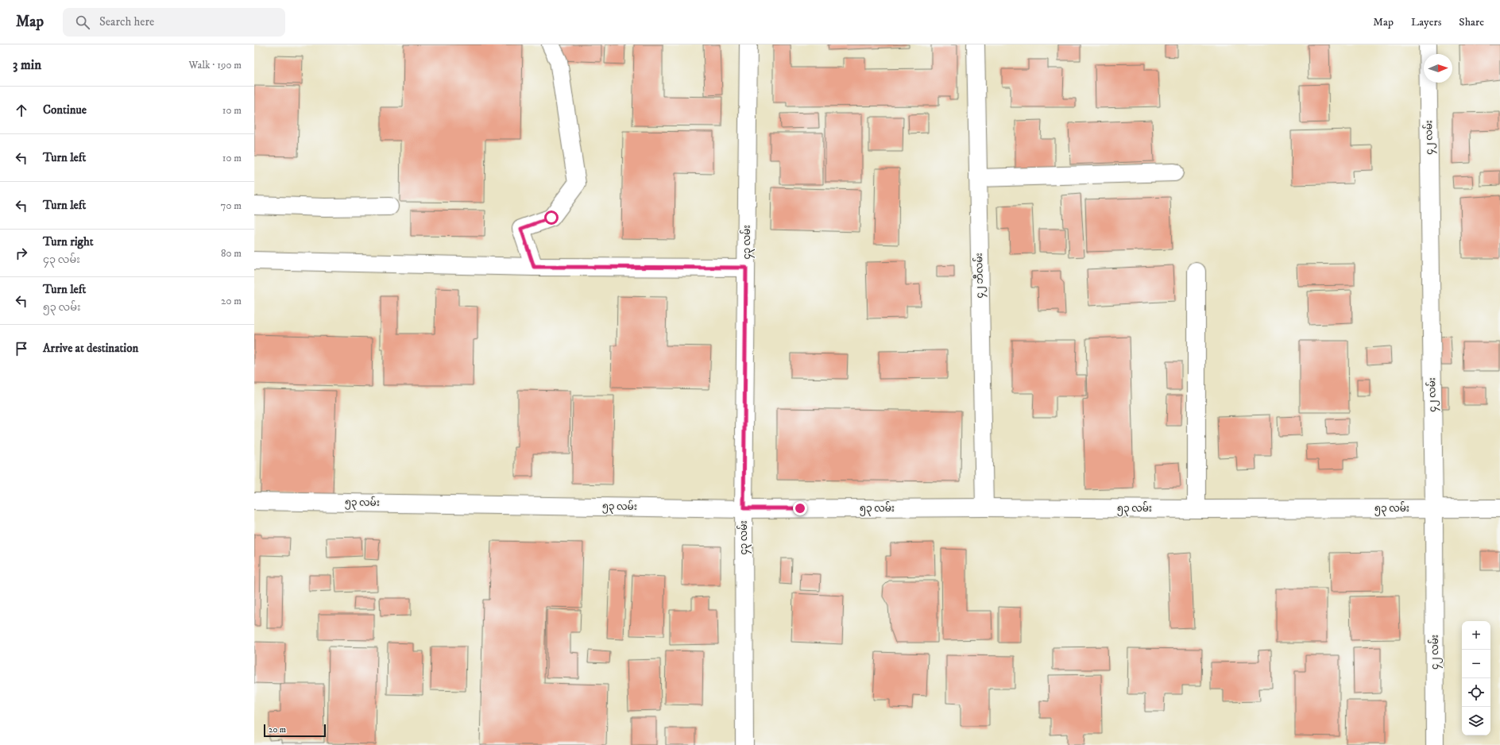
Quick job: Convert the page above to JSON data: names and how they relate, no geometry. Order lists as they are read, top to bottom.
{
  "streets": {
    "street": [
      "၄၂ လမ်း",
      "၄၃ လမ်း",
      "၄၂ ဘီလမ်း",
      "၅၃ လမ်း"
    ]
  },
  "crossings": [
    ["၄၂ လမ်း", "၅၃ လမ်း"],
    ["၄၃ လမ်း", "၅၃ လမ်း"],
    ["၄၂ ဘီလမ်း", "၅၃ လမ်း"]
  ],
  "scale_bar": "20 m",
  "north": "right",
  "page": {
    "header": "Map",
    "search": "Search here",
    "nav": ["Map", "Layers", "Share"],
    "heading": ["3 min", "Walk · 190 m"],
    "list": [
      ["Continue", "10 m"],
      ["Turn left", "10 m"],
      ["Turn left", "70 m"],
      ["Turn right", "၄၃ လမ်း", "80 m"],
      ["Turn left", "၅၃ လမ်း", "20 m"],
      "Arrive at destination"
    ],
    "map_buttons": ["+", "−"],
    "scale": "20 m"
  }
}
